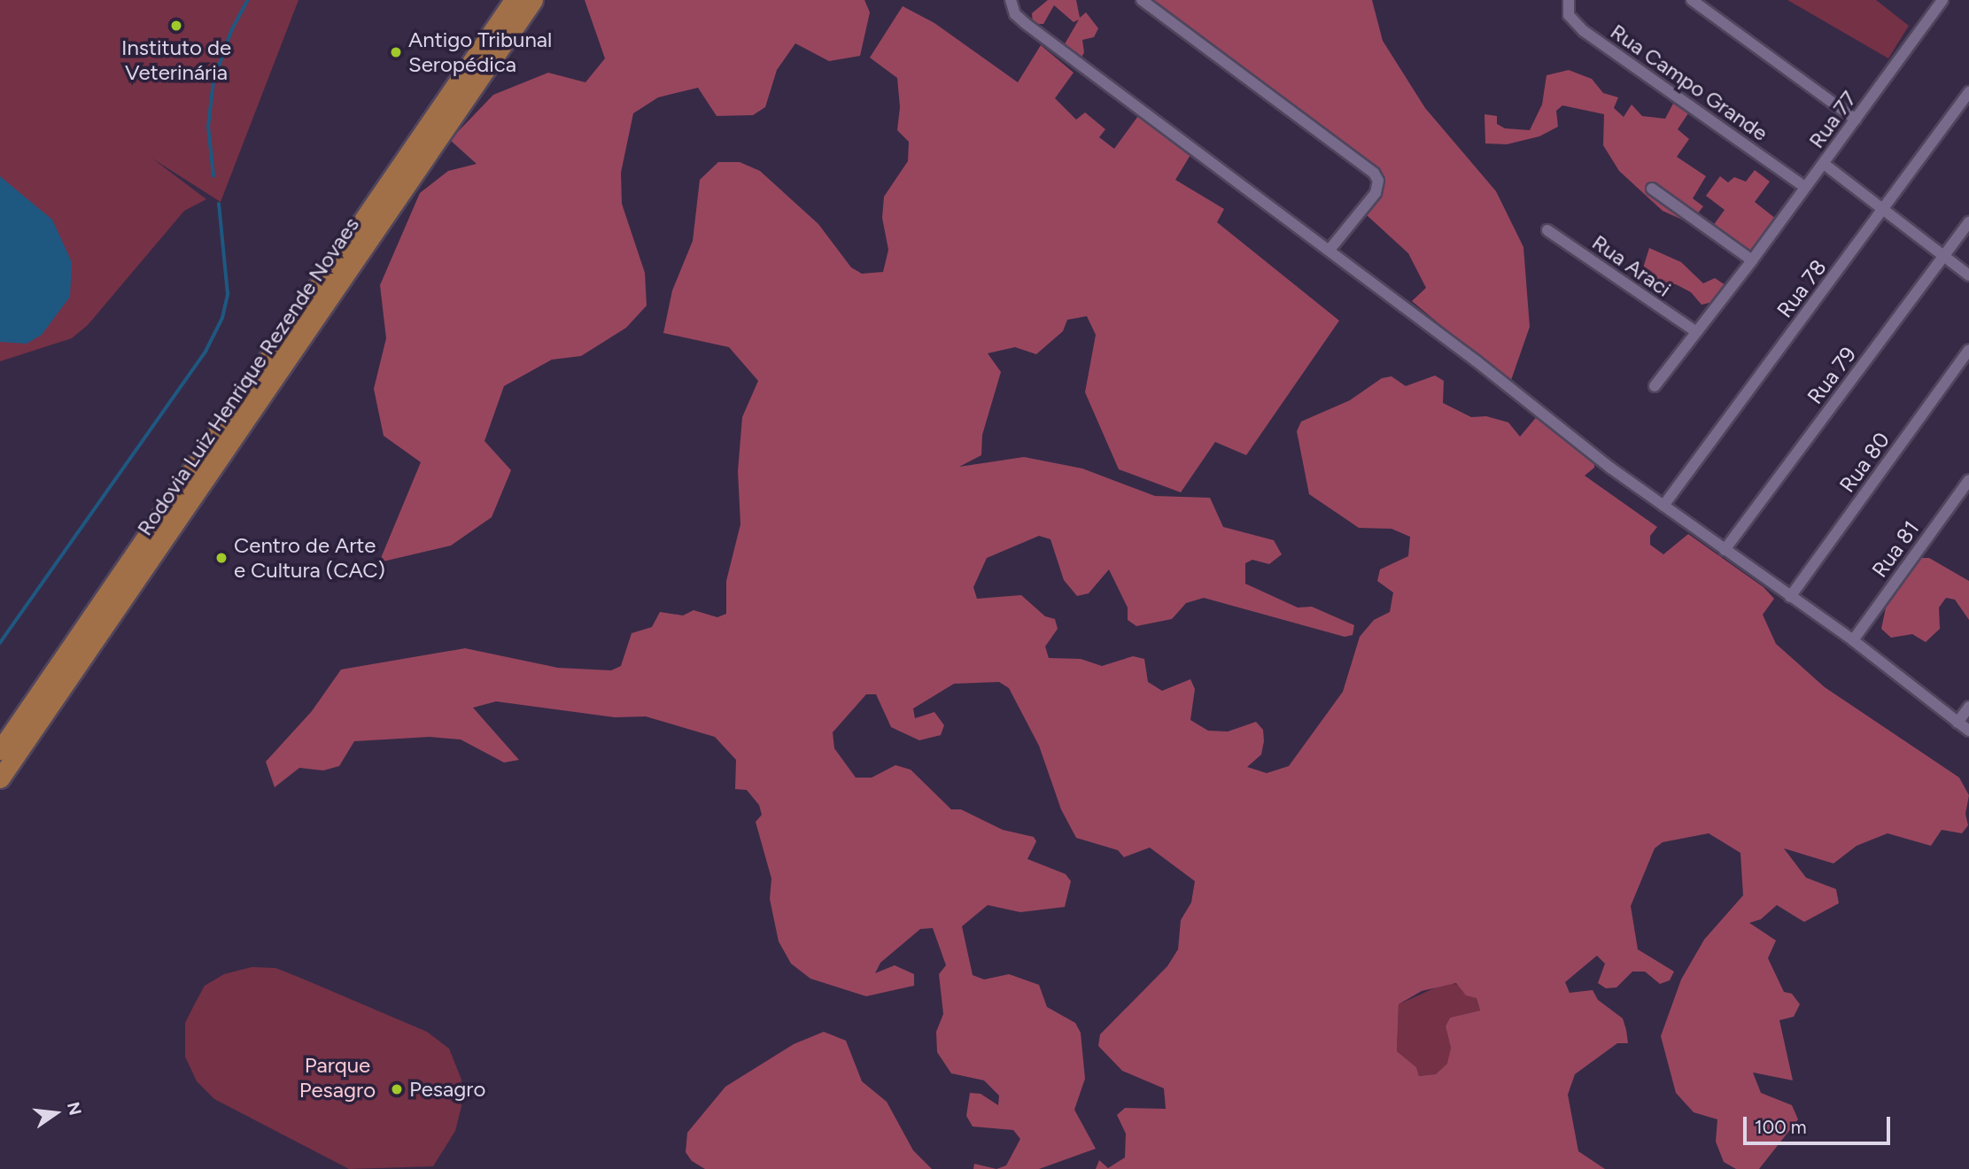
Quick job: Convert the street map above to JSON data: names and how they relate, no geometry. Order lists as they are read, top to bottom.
{
  "streets": {
    "highway": ["Rodovia Luiz Henrique Rezende Novaes"],
    "street": [
      "Rua Campo Grande",
      "Rua 77",
      "Rua Araci",
      "Rua 78",
      "Rua 79",
      "Rua 80",
      "Rua 81"
    ]
  },
  "crossings": [
    ["Rua Campo Grande", "Rua 77"],
    ["Rua 77", "Rua Araci"]
  ],
  "parks": ["Parque Pesagro"],
  "places": [
    "Instituto de Veterinária",
    "Antigo Tribunal Seropédica",
    "Centro de Arte e Cultura (CAC)",
    "Pesagro"
  ],
  "scale_bar": "100 m",
  "north": "right"
}
